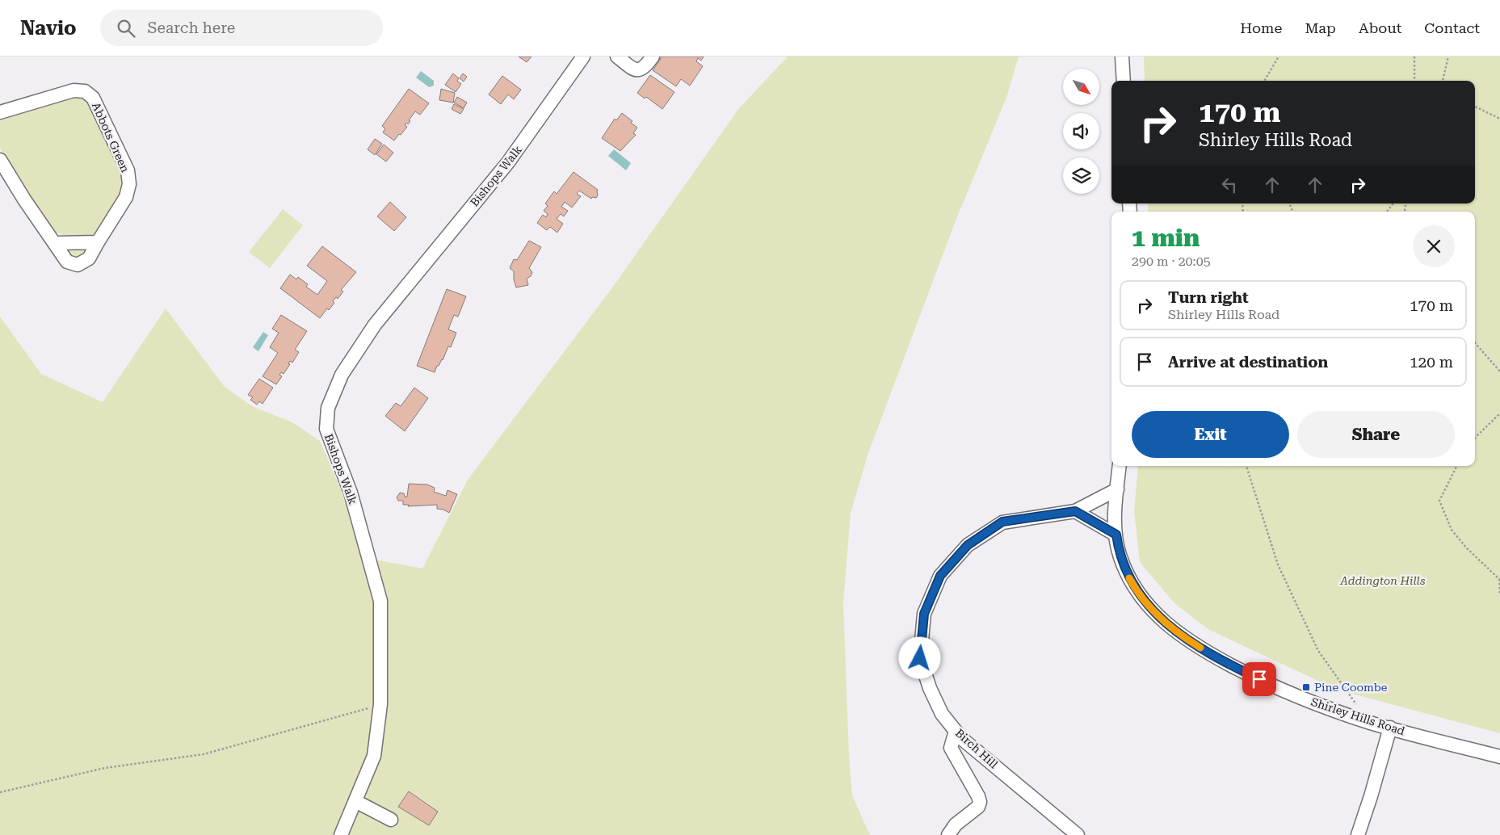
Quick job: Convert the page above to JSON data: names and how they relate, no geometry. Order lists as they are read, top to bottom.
{
  "streets": {
    "street": [
      "Abbots Green",
      "Bishops Walk",
      "Shirley Hills Road",
      "Birch Hill"
    ]
  },
  "crossings": [
    ["Shirley Hills Road", "Birch Hill"]
  ],
  "parks": ["Addington Hills"],
  "places": {
    "transit": ["Pine Coombe"]
  },
  "north": "bottom right",
  "page": {
    "header": "Navio",
    "search": "Search here",
    "nav": [
      "Home",
      "Map",
      "About",
      "Contact"
    ],
    "turn": ["170 m", "Shirley Hills Road"],
    "heading": ["1 min", "290 m · 20:05"],
    "list": [
      {
        "name": "Turn right",
        "note": "Shirley Hills Road",
        "value": "170 m"
      },
      {
        "name": "Arrive at destination",
        "value": "120 m"
      }
    ],
    "buttons": ["Exit", "Share"]
  }
}
